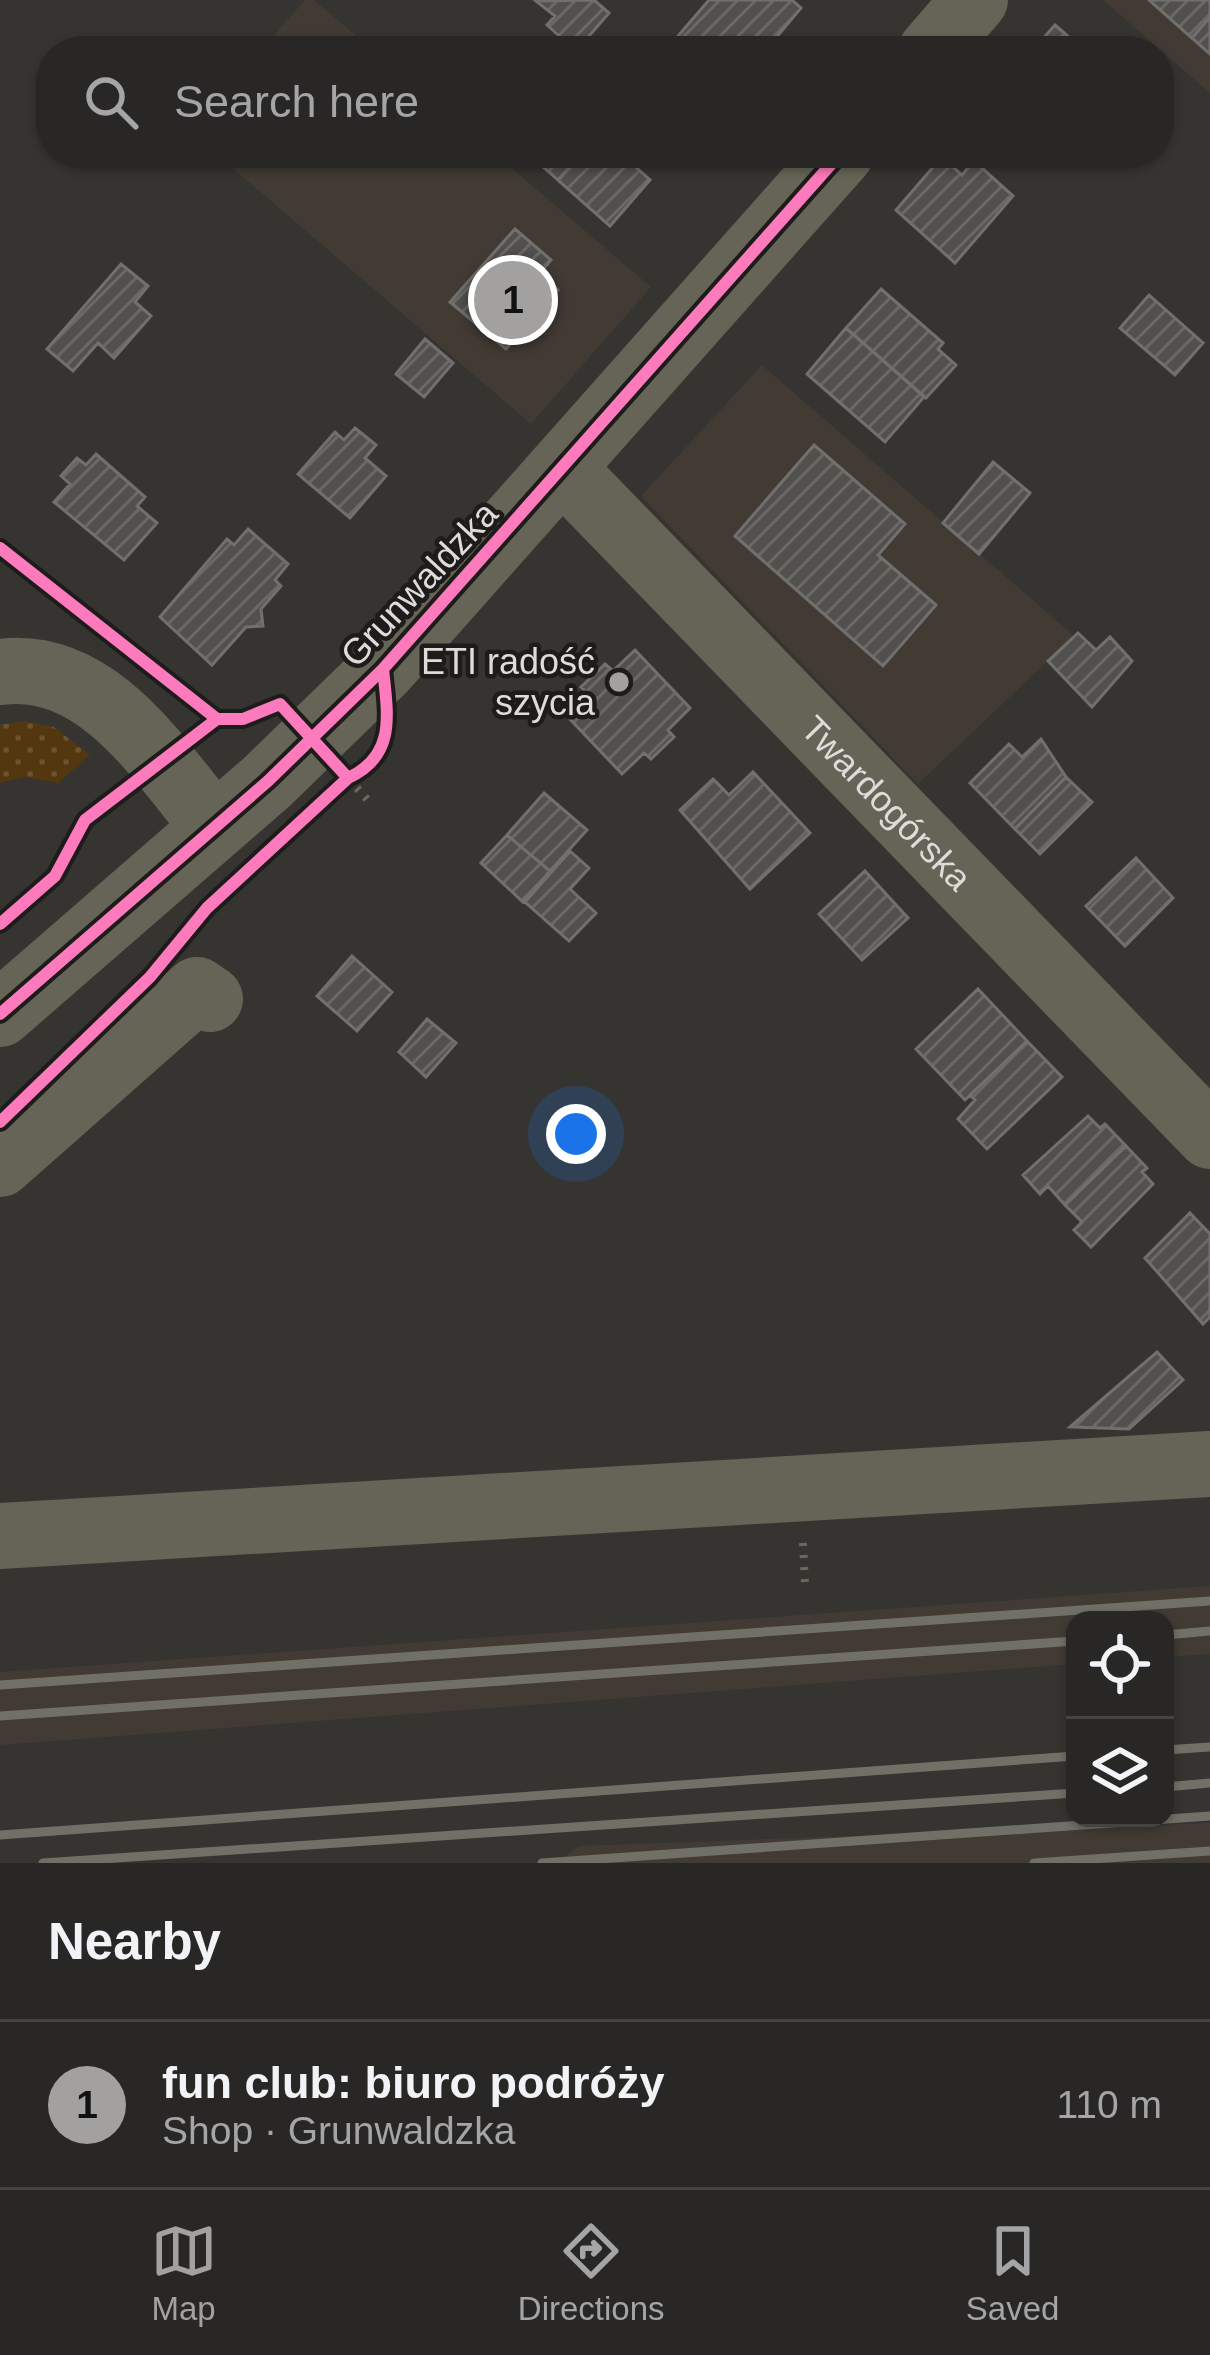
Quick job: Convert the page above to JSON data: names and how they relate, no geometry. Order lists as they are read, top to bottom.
{
  "streets": {
    "street": ["Grunwaldzka", "Twardogórska"]
  },
  "crossings": [
    ["Grunwaldzka", "Twardogórska"]
  ],
  "places": ["ETI radość szycia"],
  "page": {
    "search": "Search here",
    "pins": "1",
    "heading": "Nearby",
    "list": [
      {
        "mark": "1",
        "name": "fun club: biuro podróży",
        "note": "Shop · Grunwaldzka",
        "value": "110 m"
      }
    ],
    "nav": ["Map", "Directions", "Saved"]
  }
}
